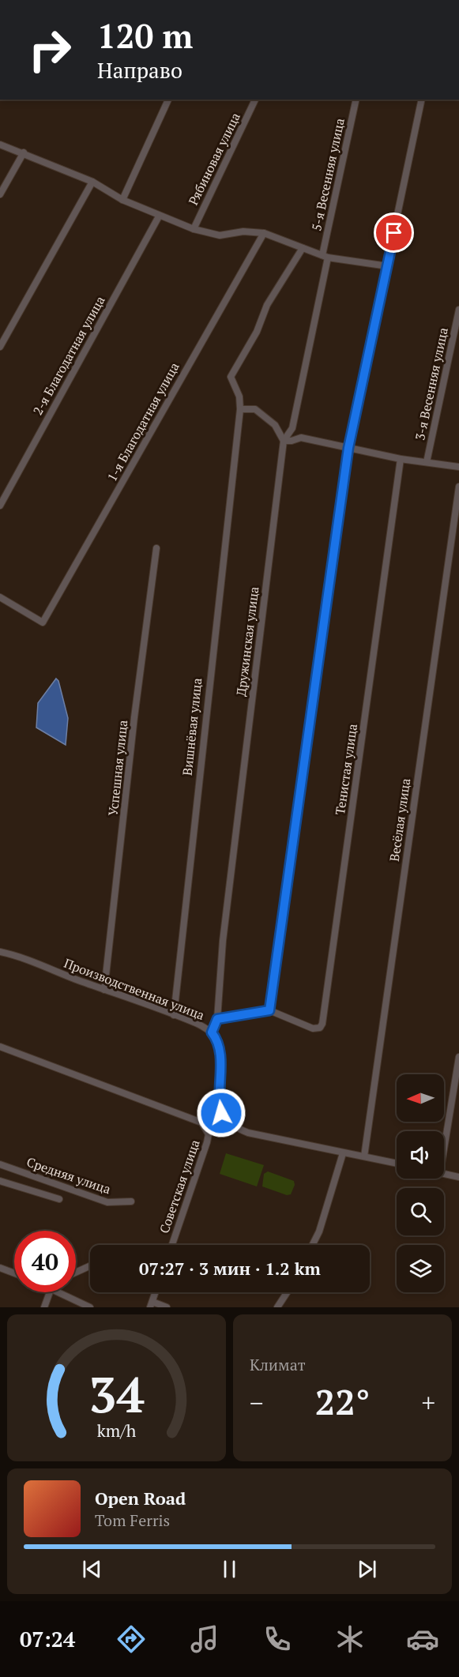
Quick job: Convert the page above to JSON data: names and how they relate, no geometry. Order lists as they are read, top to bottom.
{
  "streets": {
    "street": [
      "Рябиновая улица",
      "5-я Весенняя улица",
      "2-я Благодатная улица",
      "3-я Весенняя улица",
      "1-я Благодатная улица",
      "Дружинская улица",
      "Вишнёвая улица",
      "Успешная улица",
      "Тенистая улица",
      "Весёлая улица",
      "Производственная улица",
      "Средняя улица",
      "Советская улица"
    ]
  },
  "crossings": [
    ["5-я Весенняя улица", "Дружинская улица"],
    ["Дружинская улица", "Производственная улица"],
    ["Вишнёвая улица", "Производственная улица"],
    ["Успешная улица", "Производственная улица"],
    ["Весёлая улица", "Производственная улица"]
  ],
  "north": "left",
  "page": {
    "turn": ["120 m", "Направо"],
    "limit": "40",
    "trip": "07:27 · 3 мин · 1.2 km",
    "tile": "Климат",
    "heat": ["−", "22°", "+"],
    "song": ["Open Road", "Tom Ferris"],
    "tabs": "07:24",
    "gauge": ["34", "km/h"]
  }
}
